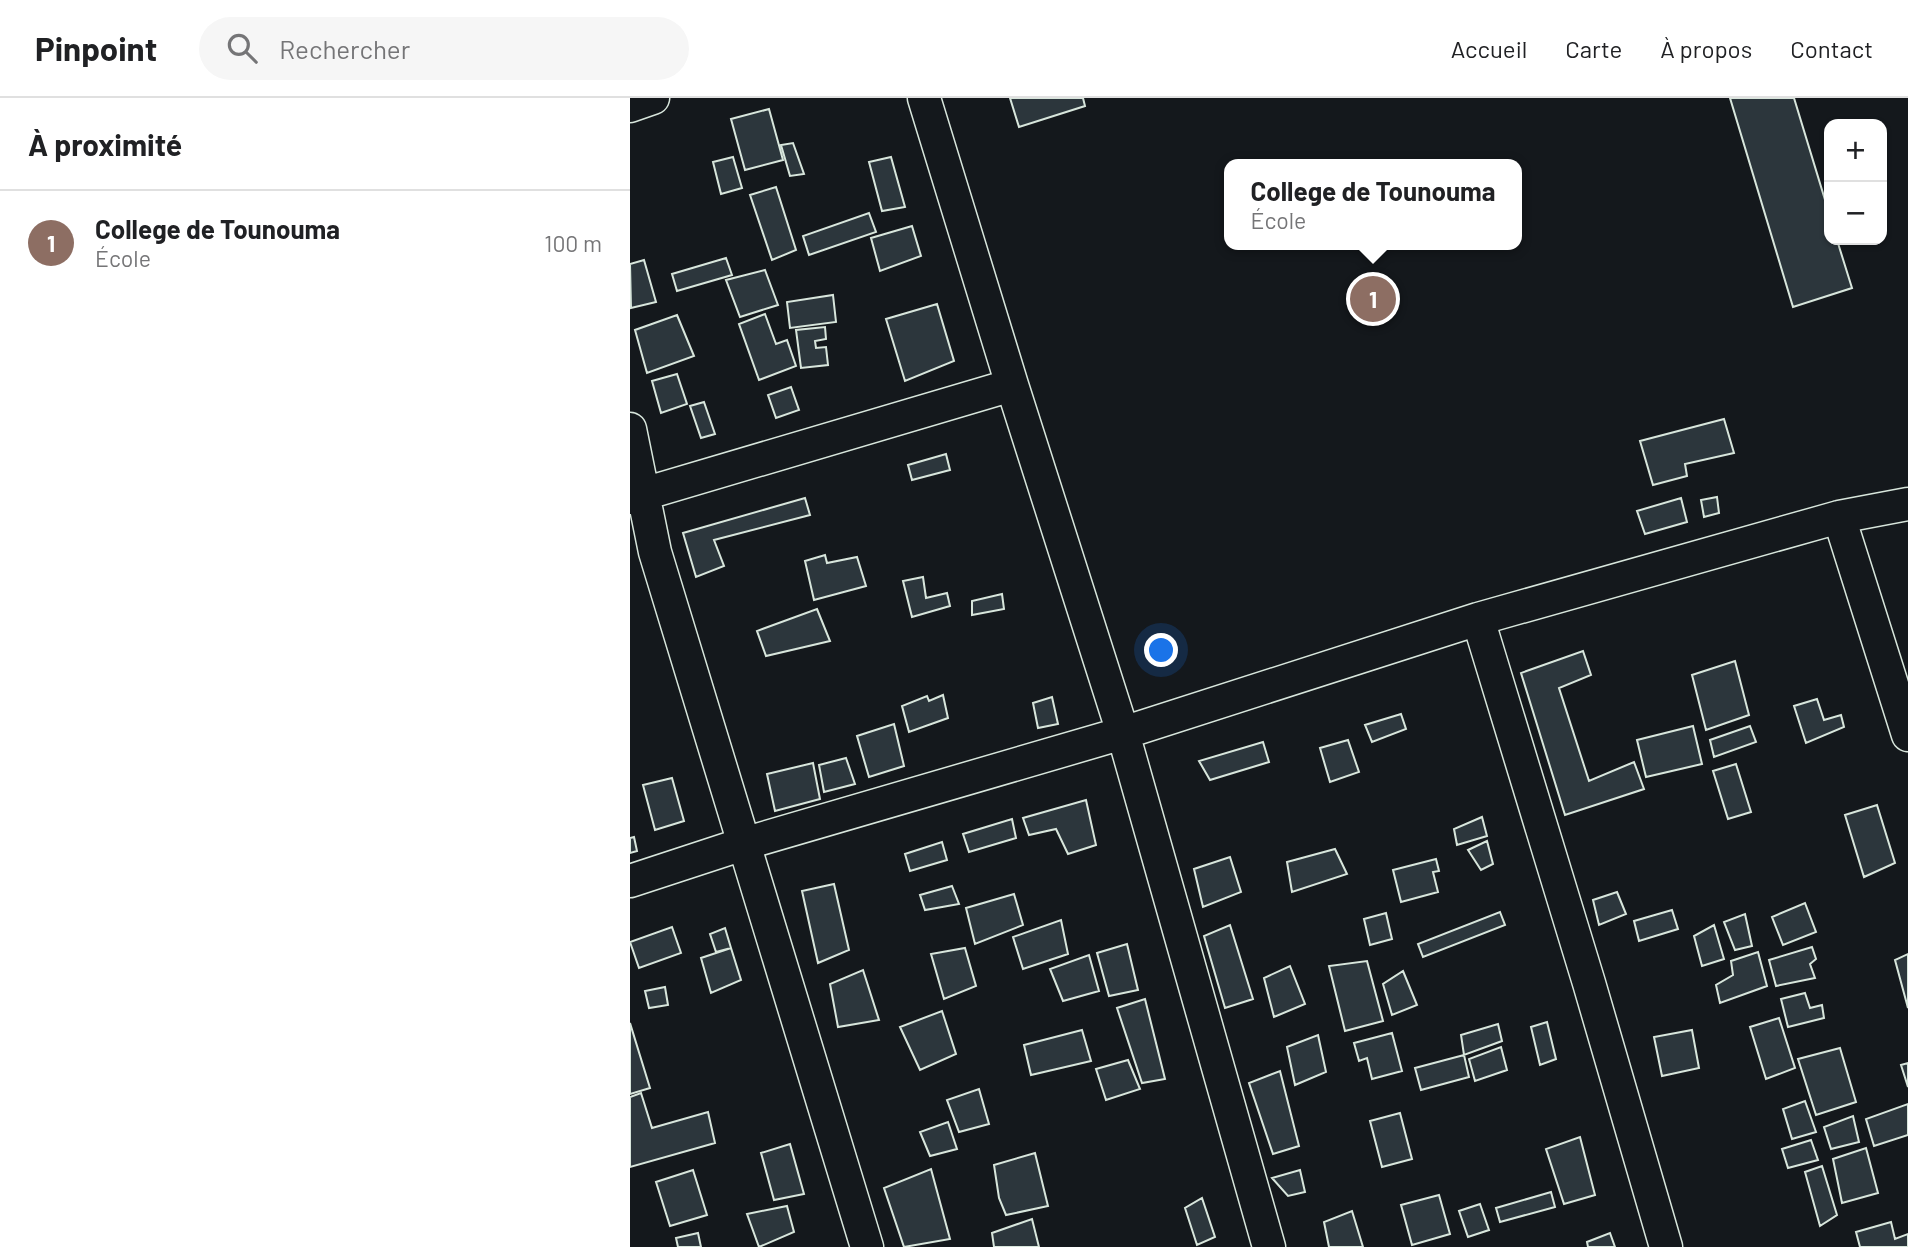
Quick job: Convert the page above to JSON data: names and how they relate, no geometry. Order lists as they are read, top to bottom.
{
  "page": {
    "header": "Pinpoint",
    "search": "Rechercher",
    "nav": [
      "Accueil",
      "Carte",
      "À propos",
      "Contact"
    ],
    "heading": "À proximité",
    "map_buttons": ["+", "−"],
    "popup": ["College de Tounouma", "École"],
    "list": [
      {
        "mark": "1",
        "name": "College de Tounouma",
        "note": "École",
        "value": "100 m"
      }
    ],
    "pins": "1"
  }
}
